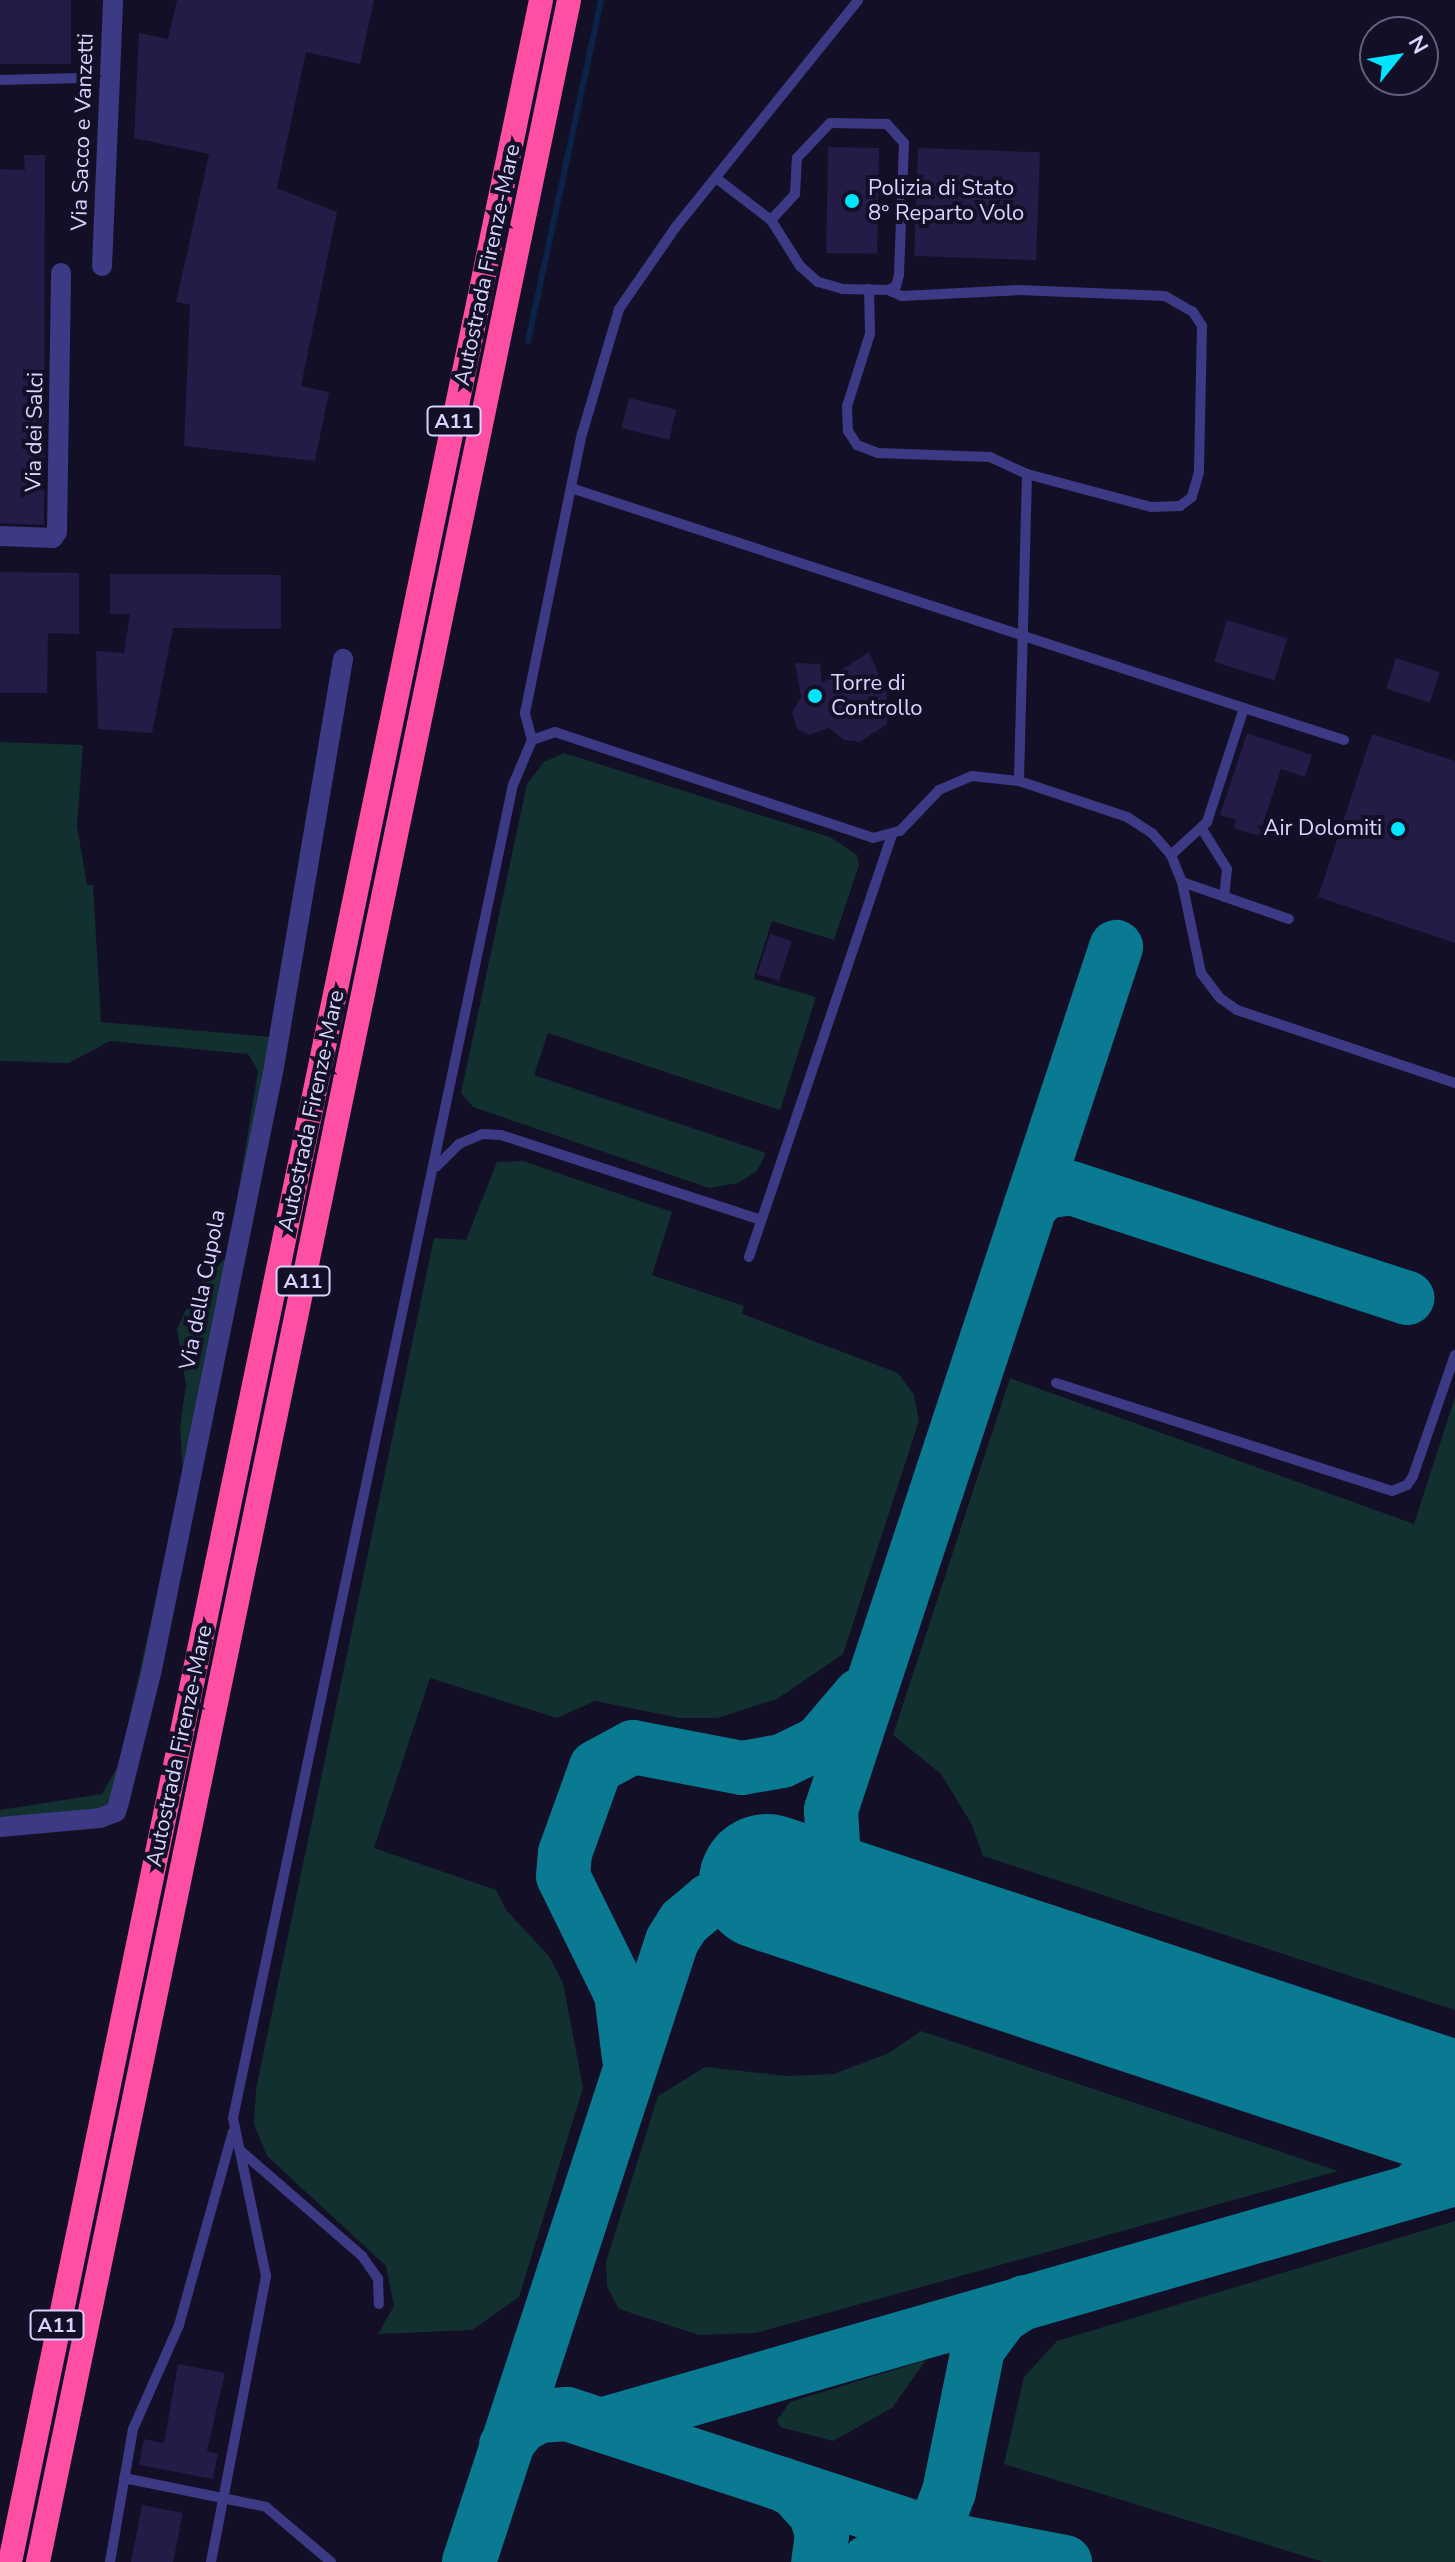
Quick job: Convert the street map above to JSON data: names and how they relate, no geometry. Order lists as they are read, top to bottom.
{
  "streets": {
    "highway": ["Autostrada Firenze-Mare", "A11"],
    "street": ["Via Sacco e Vanzetti", "Via dei Salci", "Via della Cupola"]
  },
  "places": ["Polizia di Stato 8° Reparto Volo", "Torre di Controllo", "Air Dolomiti"],
  "north": "top right"
}
